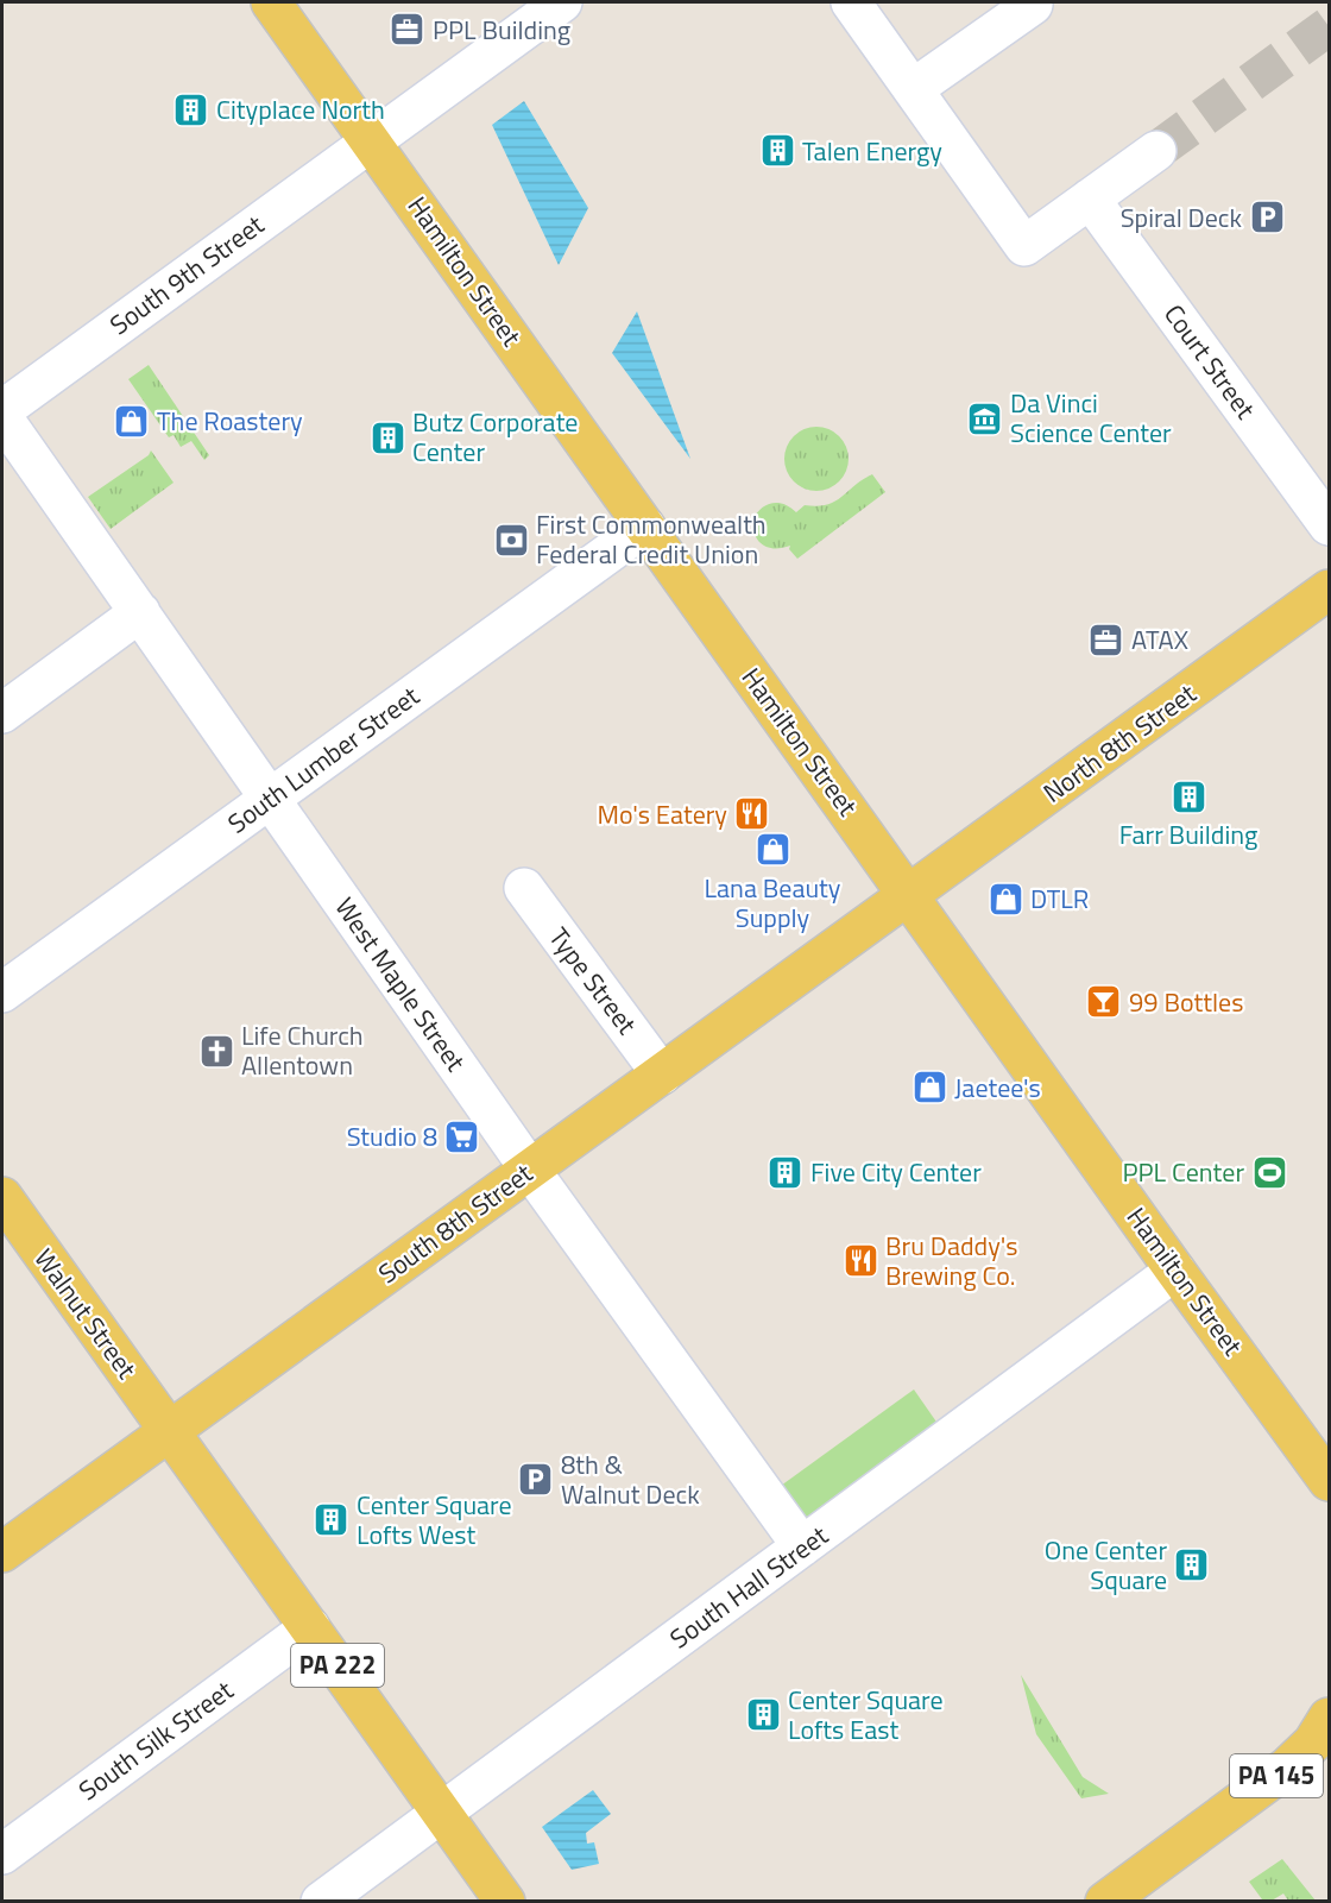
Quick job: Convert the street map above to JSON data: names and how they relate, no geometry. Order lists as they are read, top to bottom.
{
  "streets": {
    "main road": [
      "Hamilton Street",
      "North 8th Street",
      "South 8th Street",
      "Walnut Street",
      "PA 222",
      "PA 145"
    ],
    "street": [
      "South 9th Street",
      "Court Street",
      "South Lumber Street",
      "Type Street",
      "West Maple Street",
      "South Hall Street",
      "South Silk Street"
    ]
  },
  "crossings": [
    ["Hamilton Street", "South 9th Street"],
    ["Hamilton Street", "North 8th Street"],
    ["Hamilton Street", "South Lumber Street"],
    ["Hamilton Street", "South 8th Street"],
    ["Hamilton Street", "South Hall Street"],
    ["North 8th Street", "South 8th Street"],
    ["South Lumber Street", "West Maple Street"],
    ["Type Street", "South 8th Street"],
    ["West Maple Street", "South 8th Street"],
    ["West Maple Street", "South Hall Street"],
    ["South 8th Street", "Walnut Street"],
    ["South 8th Street", "PA 222"],
    ["Walnut Street", "PA 222"],
    ["South Hall Street", "PA 222"],
    ["PA 222", "South Silk Street"]
  ],
  "places": {
    "office": ["PPL Building", "ATAX"],
    "building": [
      "Cityplace North",
      "Talen Energy",
      "Butz Corporate Center",
      "Farr Building",
      "Five City Center",
      "Center Square Lofts West",
      "One Center Square",
      "Center Square Lofts East"
    ],
    "parking": ["Spiral Deck", "8th & Walnut Deck"],
    "museum": ["Da Vinci Science Center"],
    "shop": [
      "The Roastery",
      "Lana Beauty Supply",
      "DTLR",
      "Jaetee's"
    ],
    "bank": ["First Commonwealth Federal Credit Union"],
    "restaurant": ["Mo's Eatery", "Bru Daddy's Brewing Co."],
    "bar": ["99 Bottles"],
    "church": ["Life Church Allentown"],
    "supermarket": ["Studio 8"],
    "sports": ["PPL Center"]
  }
}
